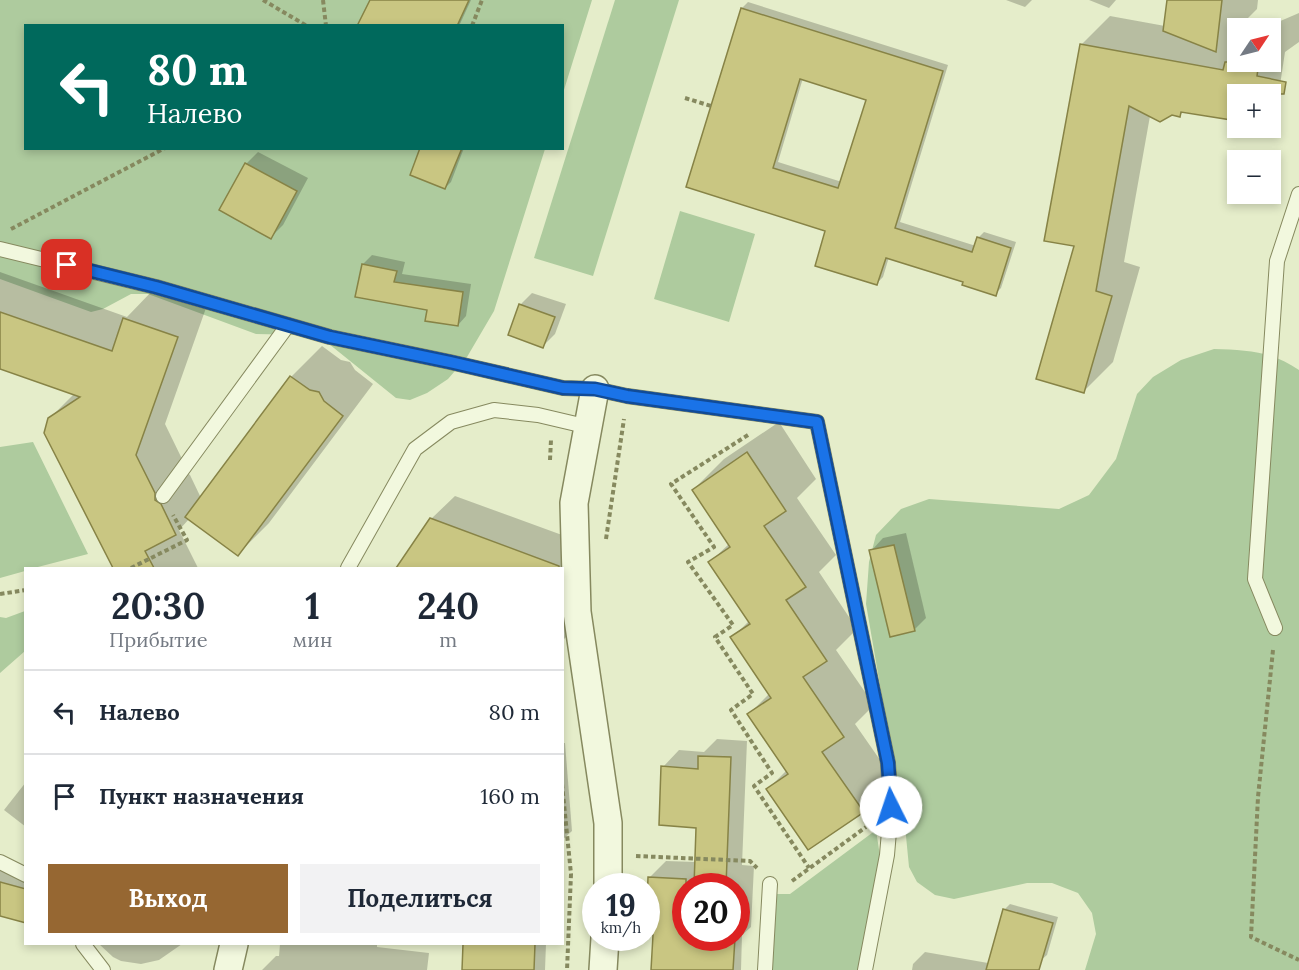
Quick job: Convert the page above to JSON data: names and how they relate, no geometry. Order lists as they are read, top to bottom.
{
  "north": "top right",
  "page": {
    "map_buttons": ["+", "−"],
    "turn": ["80 m", "Налево"],
    "eta": [
      "20:30",
      "Прибытие",
      "1",
      "мин",
      "240",
      "m"
    ],
    "list": [
      {
        "name": "Налево",
        "value": "80 m"
      },
      {
        "name": "Пункт назначения",
        "value": "160 m"
      }
    ],
    "buttons": ["Выход", "Поделиться"],
    "speed": "19 km/h",
    "limit": "20"
  }
}
